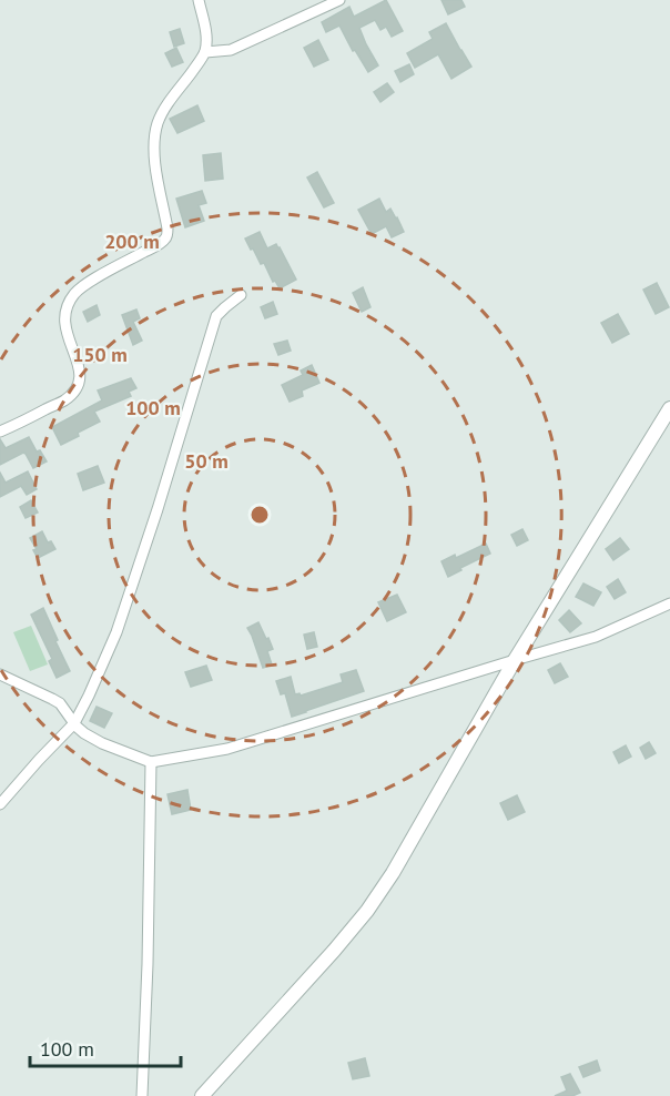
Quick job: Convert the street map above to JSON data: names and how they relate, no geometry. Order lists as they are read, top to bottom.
{
  "scale_bar": "100 m",
  "rings": [
    "200 m",
    "150 m",
    "100 m",
    "50 m"
  ]
}
